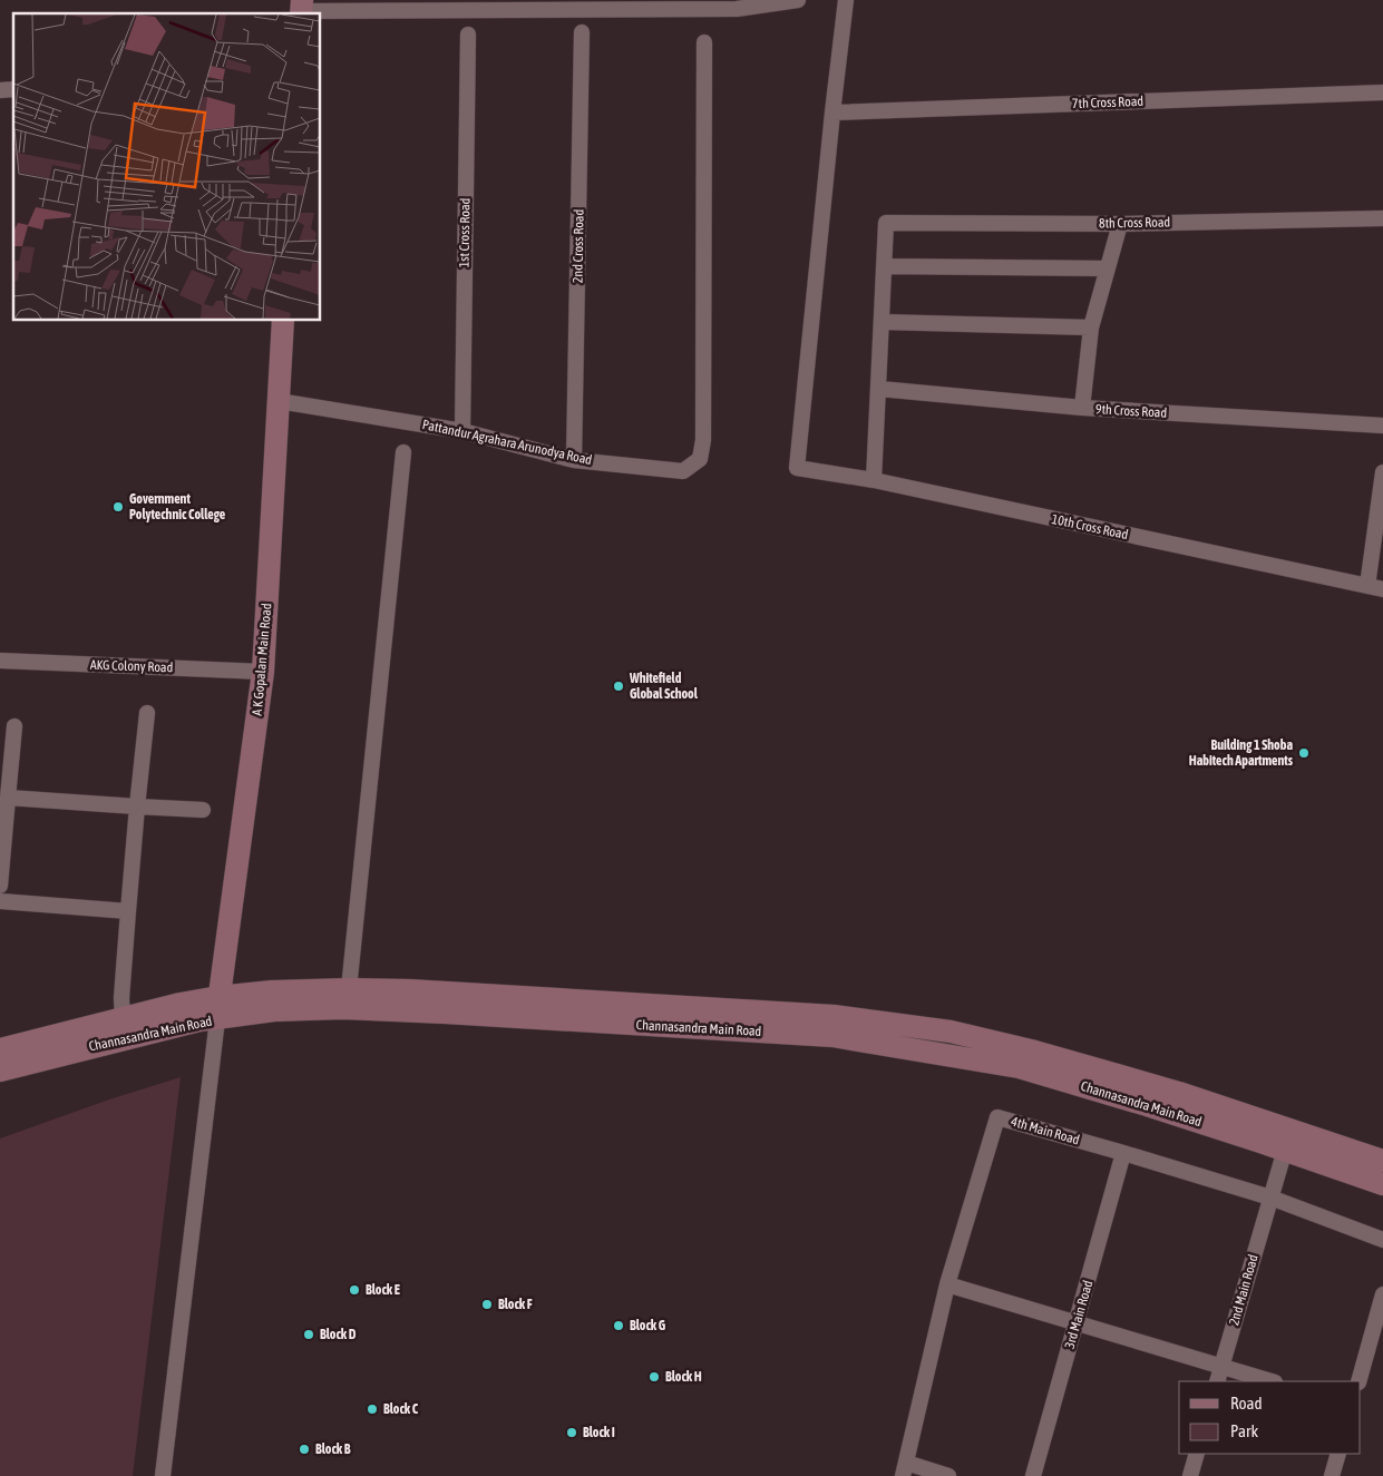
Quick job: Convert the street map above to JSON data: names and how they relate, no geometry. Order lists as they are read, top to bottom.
{
  "streets": {
    "main road": ["A K Gopalan Main Road", "Channasandra Main Road"],
    "street": [
      "7th Cross Road",
      "8th Cross Road",
      "1st Cross Road",
      "2nd Cross Road",
      "9th Cross Road",
      "Pattandur Agrahara Arunodya Road",
      "10th Cross Road",
      "AKG Colony Road",
      "4th Main Road",
      "2nd Main Road",
      "3rd Main Road"
    ]
  },
  "crossings": [
    ["7th Cross Road", "10th Cross Road"],
    ["1st Cross Road", "Pattandur Agrahara Arunodya Road"],
    ["2nd Cross Road", "Pattandur Agrahara Arunodya Road"],
    ["Pattandur Agrahara Arunodya Road", "A K Gopalan Main Road"],
    ["A K Gopalan Main Road", "AKG Colony Road"],
    ["A K Gopalan Main Road", "Channasandra Main Road"],
    ["Channasandra Main Road", "2nd Main Road"],
    ["4th Main Road", "2nd Main Road"],
    ["4th Main Road", "3rd Main Road"]
  ],
  "places": [
    "Government Polytechnic College",
    "Whitefield Global School",
    "Building 1 Shoba Habitech Apartments",
    "Block E",
    "Block F",
    "Block G",
    "Block D",
    "Block H",
    "Block C",
    "Block I",
    "Block B"
  ],
  "legend": ["Road", "Park"]
}
